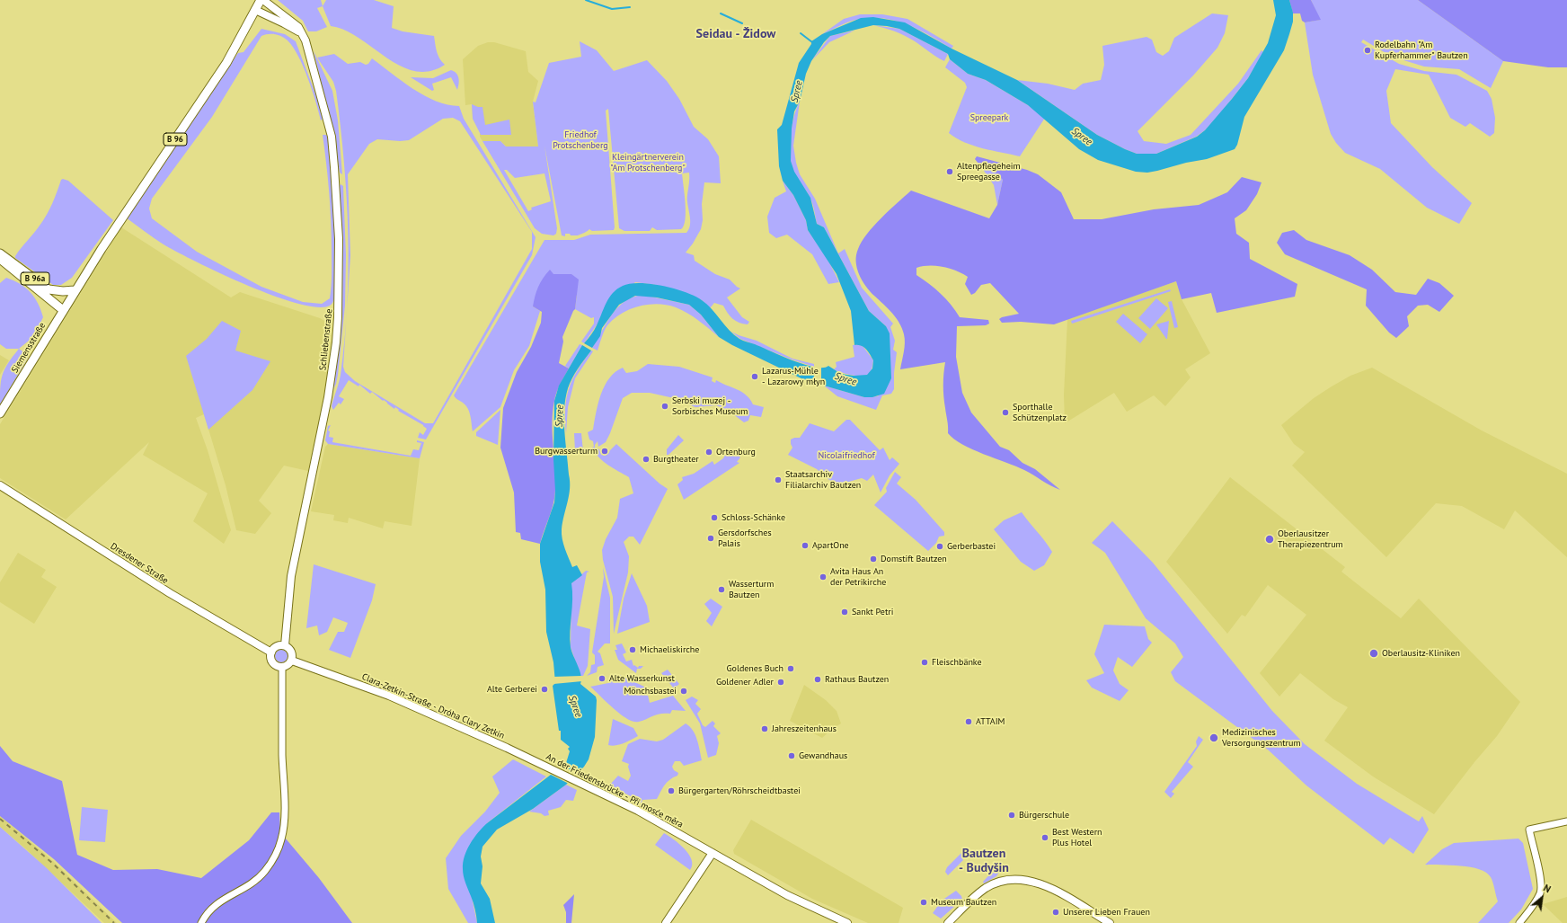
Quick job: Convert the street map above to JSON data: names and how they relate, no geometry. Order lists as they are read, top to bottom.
{
  "streets": {
    "main road": [
      "B 96",
      "B 96a",
      "Schliebenstraße",
      "Siemensstraße",
      "Dresdener Straße",
      "Clara-Zetkin-Straße - Dróha Clary Zetkin",
      "An der Friedensbrücke - Při mosće měra"
    ]
  },
  "crossings": [
    ["B 96", "B 96a"],
    ["B 96", "Siemensstraße"],
    ["B 96a", "Siemensstraße"],
    ["Schliebenstraße", "Dresdener Straße"],
    ["Schliebenstraße", "Clara-Zetkin-Straße - Dróha Clary Zetkin"],
    ["Dresdener Straße", "Clara-Zetkin-Straße - Dróha Clary Zetkin"],
    ["Clara-Zetkin-Straße - Dróha Clary Zetkin", "An der Friedensbrücke - Při mosće měra"]
  ],
  "districts": ["Seidau - Židow", "Bautzen - Budyšin"],
  "water": ["Spree"],
  "parks": [
    "Spreepark",
    "Friedhof Protschenberg",
    "Kleingärtnerverein \"Am Protschenberg\"",
    "Nicolaifriedhof"
  ],
  "places": [
    "Rodelbahn \"Am Kupferhammer\" Bautzen",
    "Altenpflegeheim Spreegasse",
    "Lazarus-Mühle - Lazarowy młyn",
    "Serbski muzej - Sorbisches Museum",
    "Sporthalle Schützenplatz",
    "Burgwasserturm",
    "Ortenburg",
    "Burgtheater",
    "Staatsarchiv Filialarchiv Bautzen",
    "Schloss-Schänke",
    "Gersdorfsches Palais",
    "Oberlausitzer Therapiezentrum",
    "ApartOne",
    "Gerberbastei",
    "Domstift Bautzen",
    "Avita Haus An der Petrikirche",
    "Wasserturm Bautzen",
    "Sankt Petri",
    "Michaeliskirche",
    "Oberlausitz-Kliniken",
    "Fleischbänke",
    "Goldenes Buch",
    "Alte Wasserkunst",
    "Rathaus Bautzen",
    "Goldener Adler",
    "Alte Gerberei",
    "Mönchsbastei",
    "ATTAIM",
    "Jahreszeitenhaus",
    "Medizinisches Versorgungszentrum",
    "Gewandhaus",
    "Bürgergarten/Röhrscheidtbastei",
    "Bürgerschule",
    "Best Western Plus Hotel",
    "Museum Bautzen",
    "Unserer Lieben Frauen"
  ],
  "north": "top right"
}
